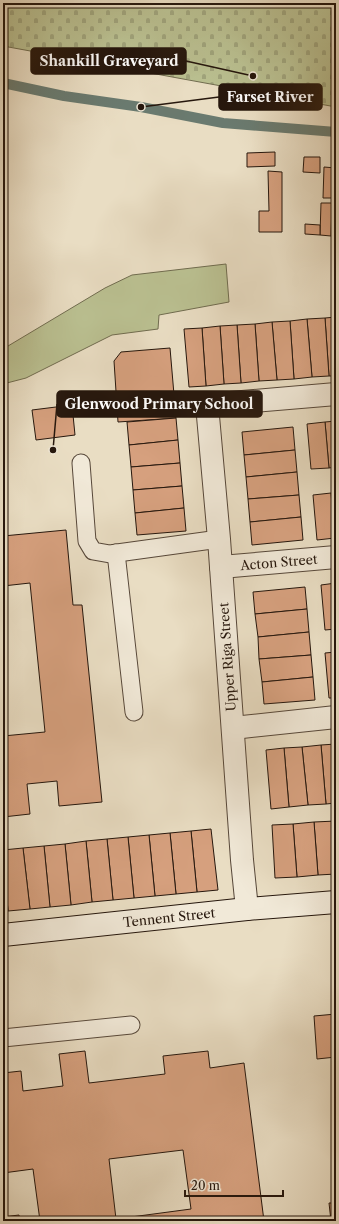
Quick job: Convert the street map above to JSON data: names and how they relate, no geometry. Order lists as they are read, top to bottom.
{
  "streets": {
    "street": ["Acton Street", "Upper Riga Street", "Tennent Street"]
  },
  "crossings": [
    ["Acton Street", "Upper Riga Street"],
    ["Upper Riga Street", "Tennent Street"]
  ],
  "places": ["Shankill Graveyard", "Farset River", "Glenwood Primary School"],
  "scale_bar": "20 m"
}
